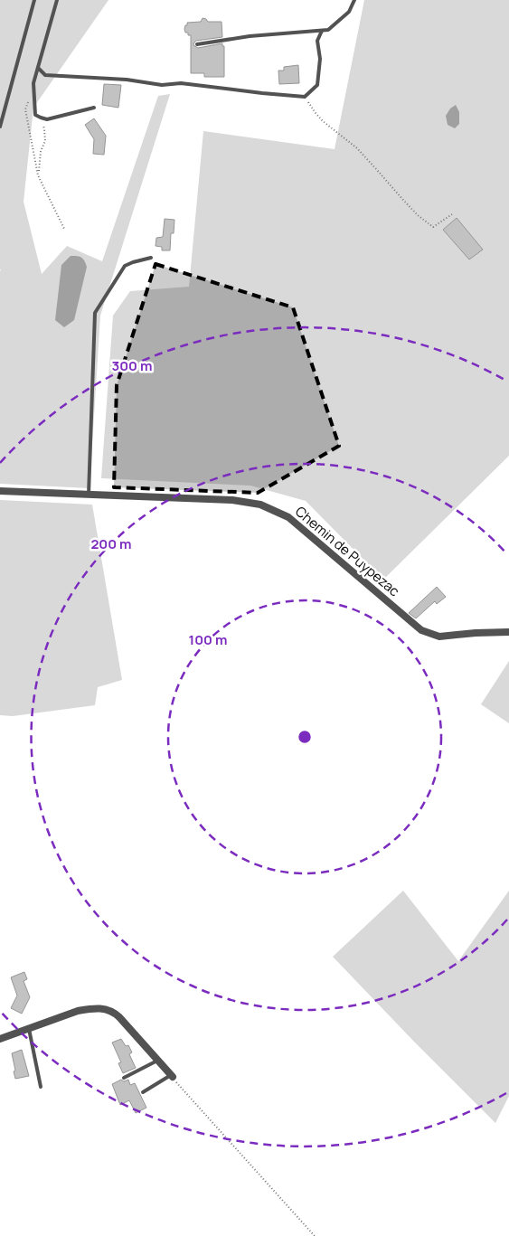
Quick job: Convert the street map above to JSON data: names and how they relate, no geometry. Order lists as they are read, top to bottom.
{
  "streets": {
    "street": ["Chemin de Puypezac"]
  },
  "rings": ["300 m", "200 m", "100 m"]
}
